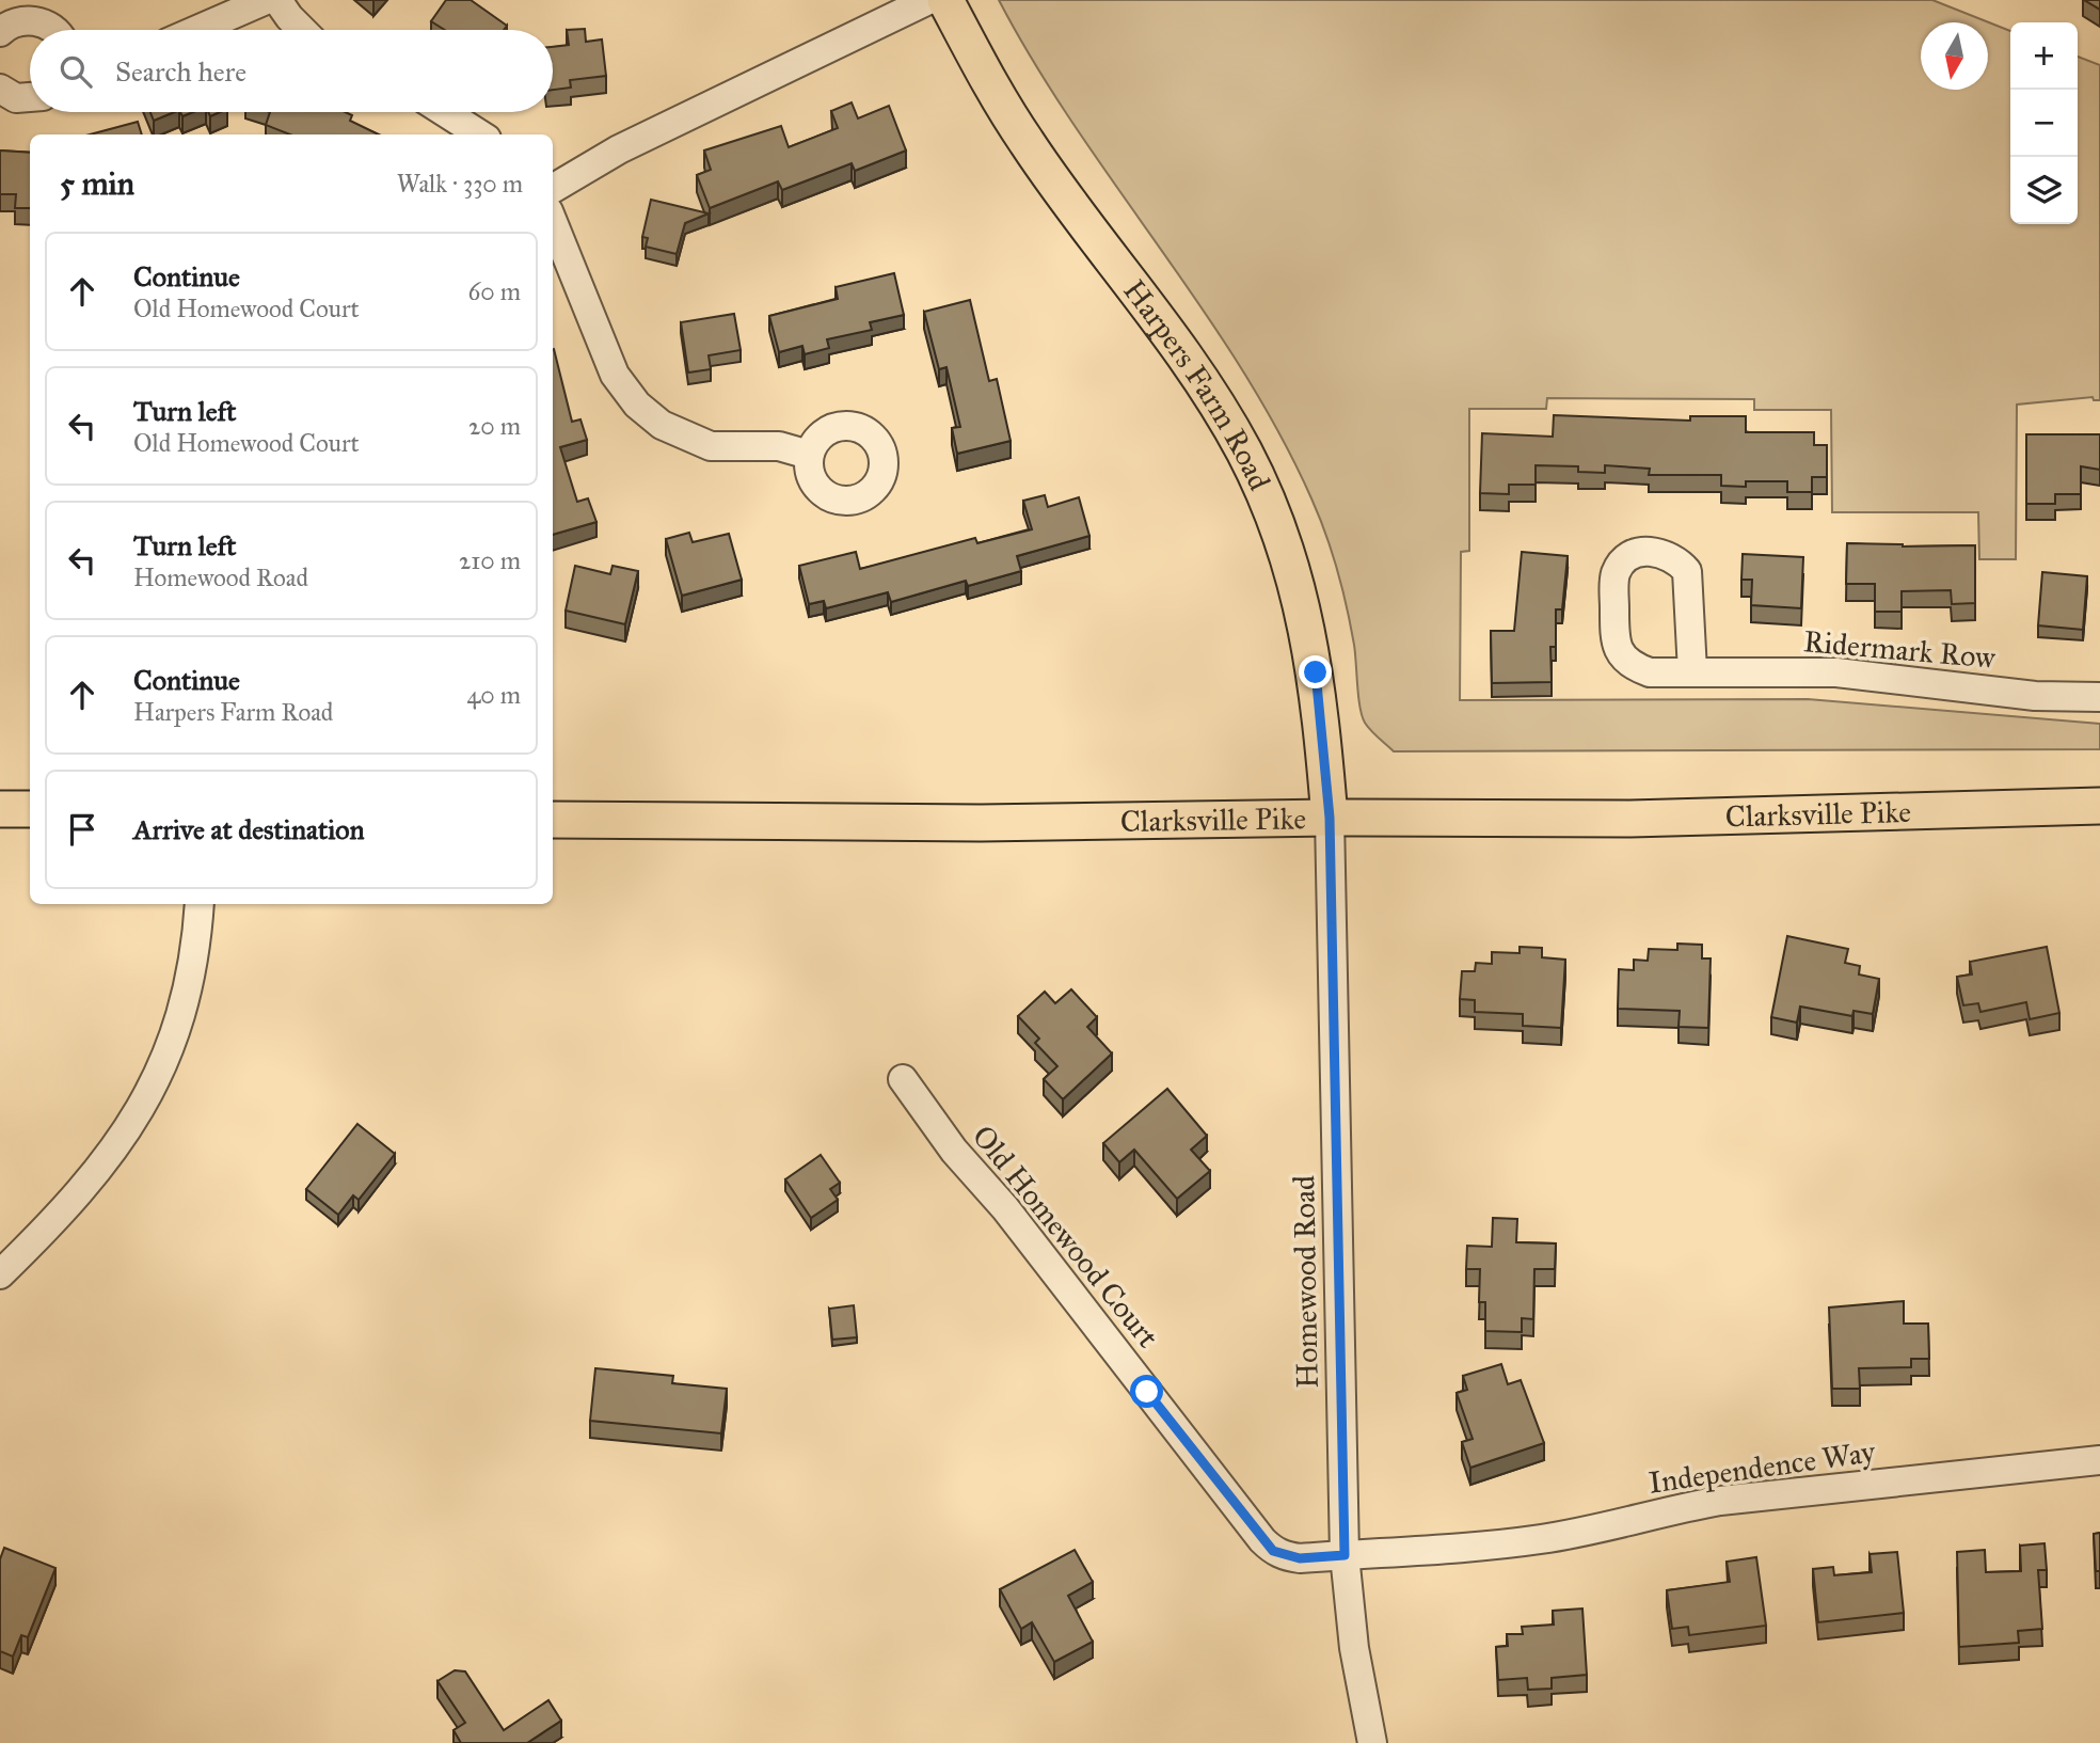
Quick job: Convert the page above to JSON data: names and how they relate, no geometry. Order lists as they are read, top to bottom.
{
  "streets": {
    "main road": ["Harpers Farm Road", "Clarksville Pike"],
    "street": [
      "Ridermark Row",
      "Old Homewood Court",
      "Homewood Road",
      "Independence Way"
    ]
  },
  "crossings": [
    ["Harpers Farm Road", "Clarksville Pike"],
    ["Harpers Farm Road", "Homewood Road"],
    ["Clarksville Pike", "Homewood Road"],
    ["Old Homewood Court", "Homewood Road"],
    ["Old Homewood Court", "Independence Way"],
    ["Homewood Road", "Independence Way"]
  ],
  "north": "bottom",
  "page": {
    "map_buttons": ["+", "−"],
    "search": "Search here",
    "heading": ["5 min", "Walk · 330 m"],
    "list": [
      ["Continue", "Old Homewood Court", "60 m"],
      ["Turn left", "Old Homewood Court", "20 m"],
      ["Turn left", "Homewood Road", "210 m"],
      ["Continue", "Harpers Farm Road", "40 m"],
      "Arrive at destination"
    ]
  }
}
